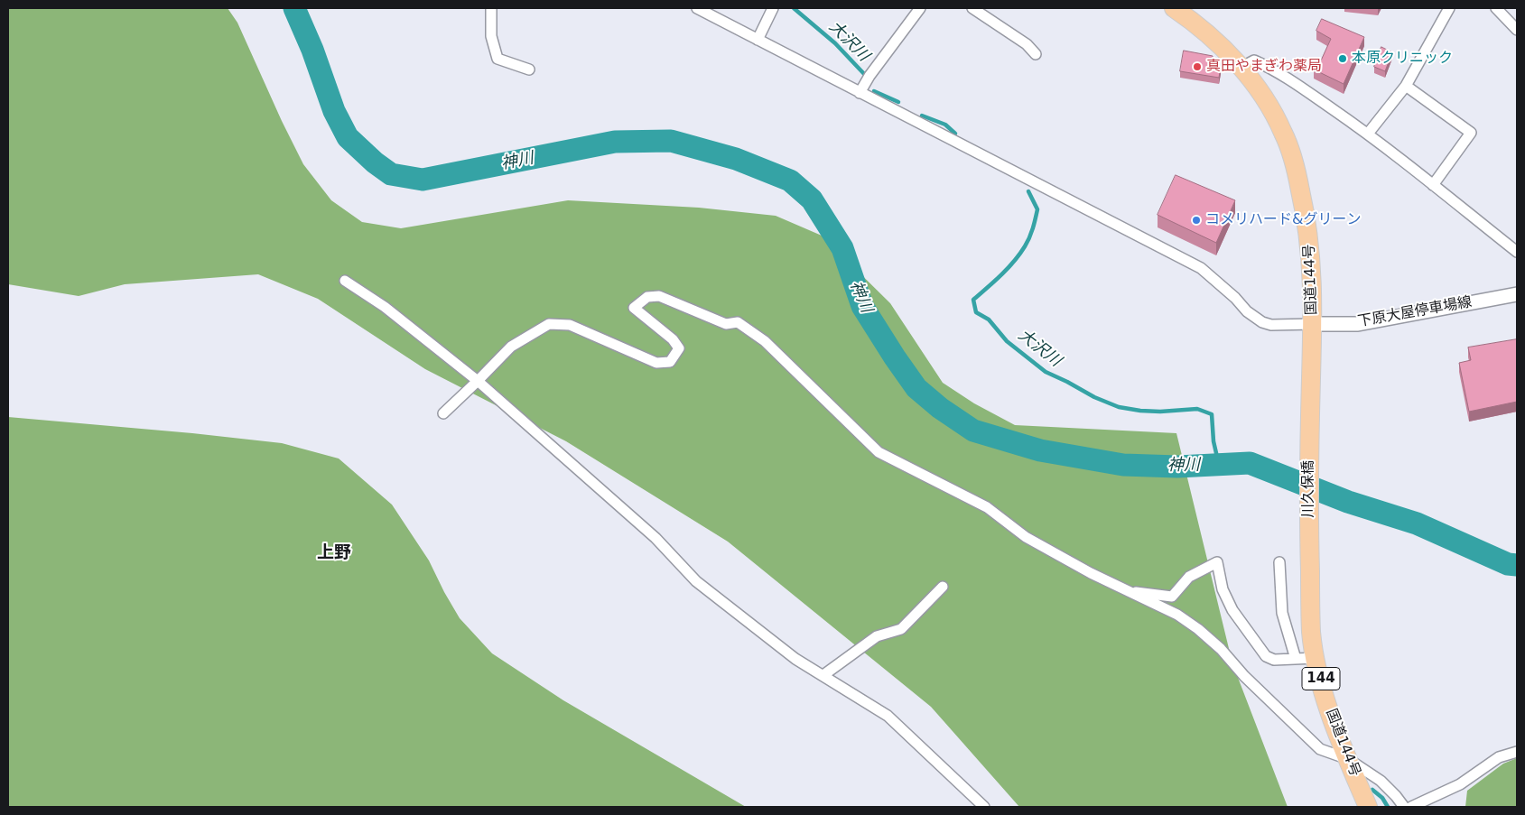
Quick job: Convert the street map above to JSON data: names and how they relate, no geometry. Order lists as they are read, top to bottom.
{
  "streets": {
    "highway": ["国道144号", "川久保橋", "144"],
    "main road": ["下原大屋停車場線"]
  },
  "crossings": [
    ["国道144号", "下原大屋停車場線"],
    ["国道144号", "川久保橋"]
  ],
  "districts": ["上野"],
  "water": ["大沢川", "神川"],
  "places": ["本原クリニック", "真田やまぎわ薬局", "コメリハード&グリーン"]
}
